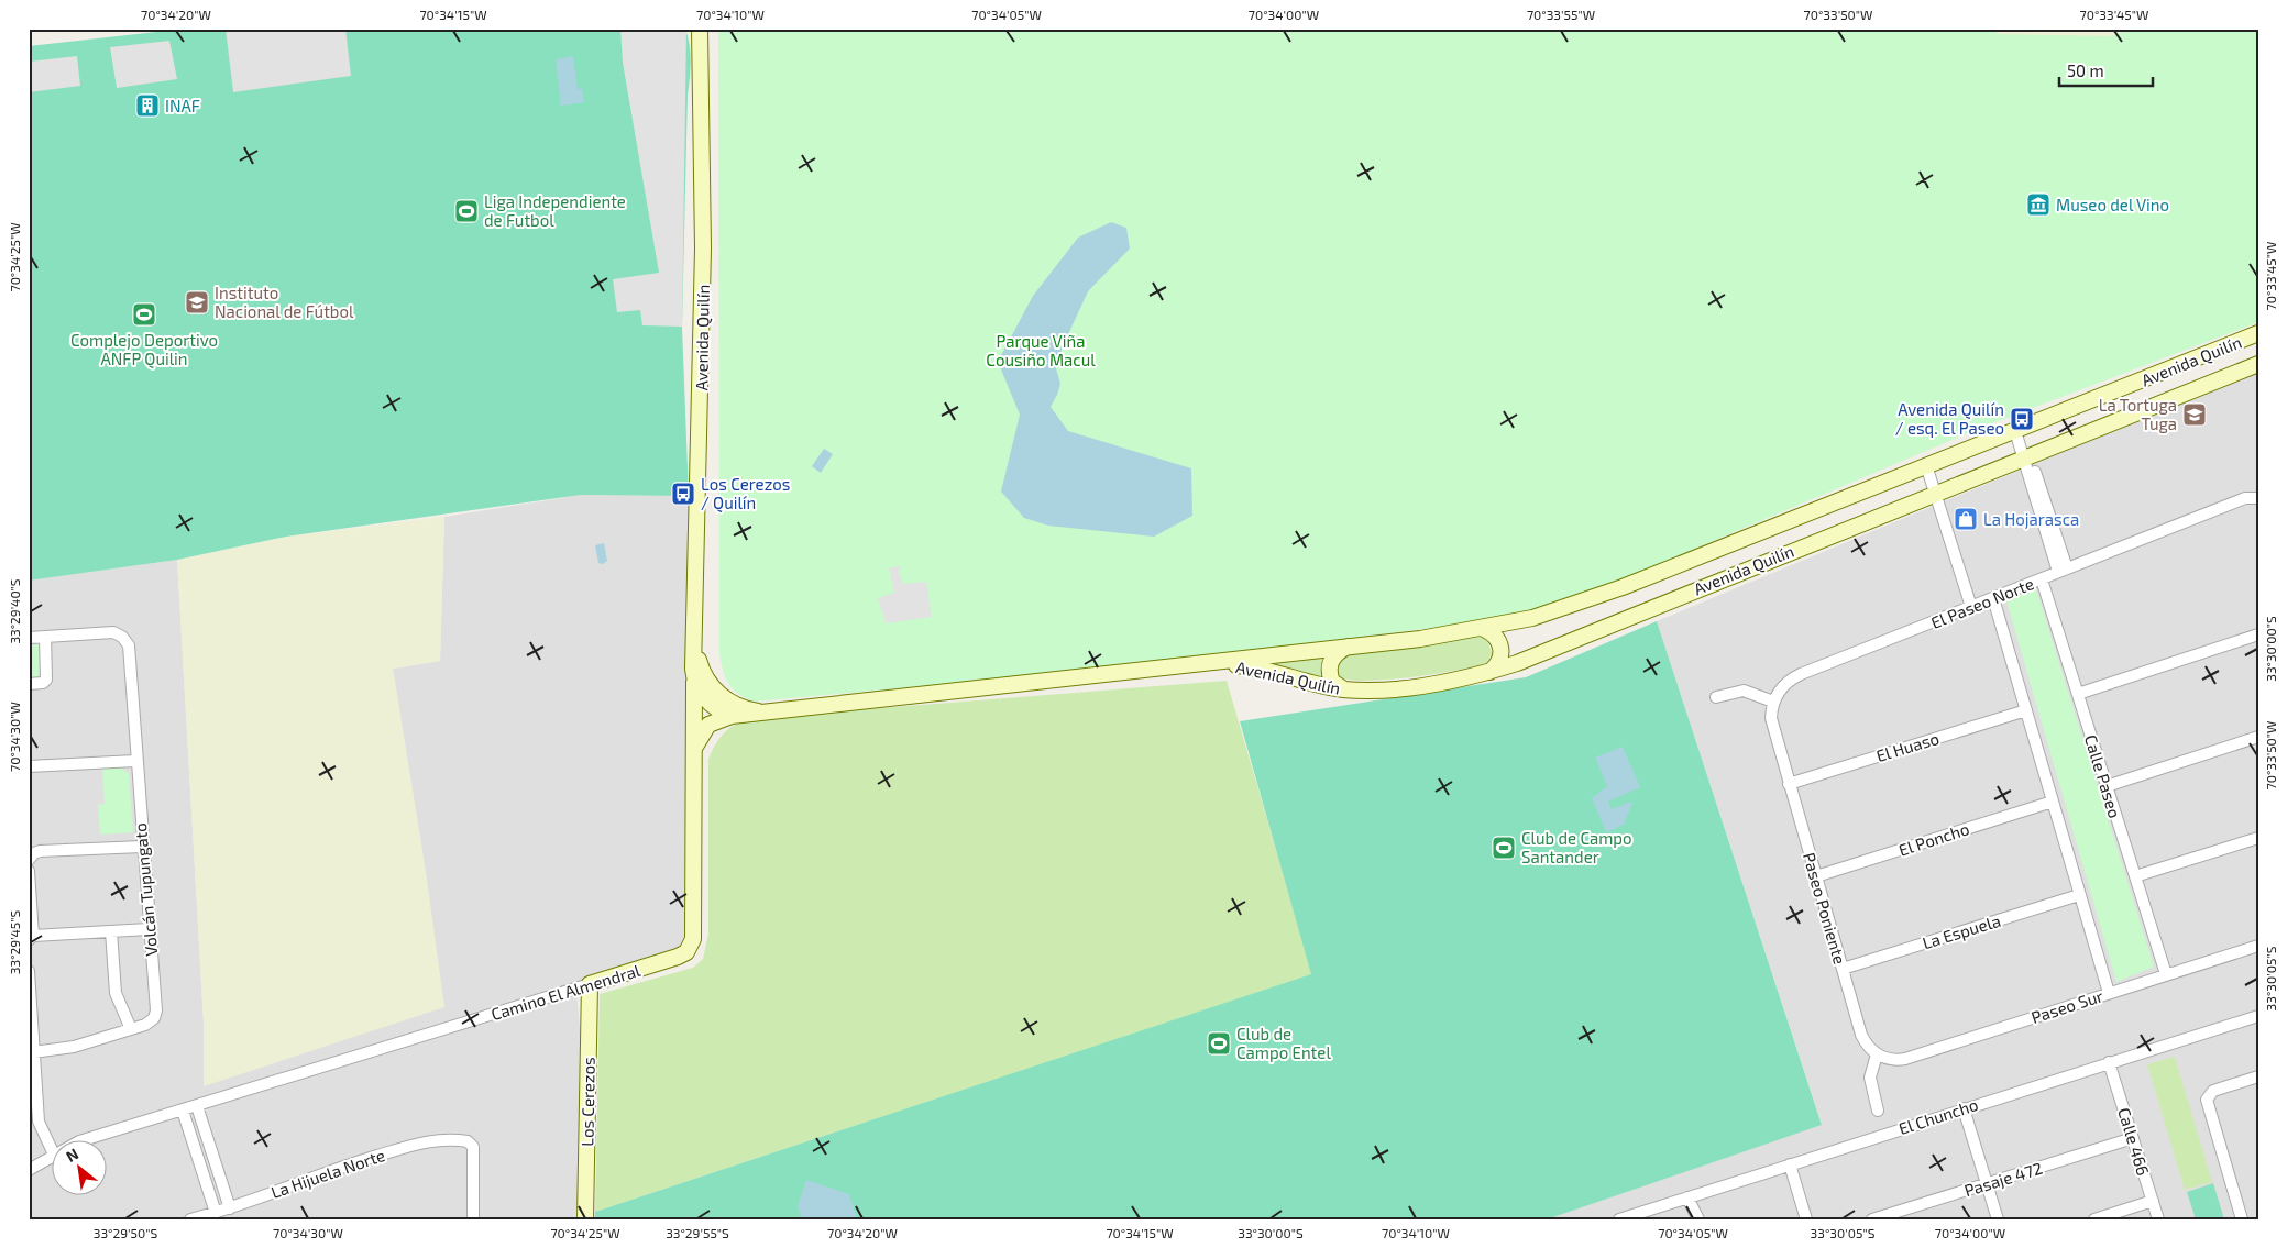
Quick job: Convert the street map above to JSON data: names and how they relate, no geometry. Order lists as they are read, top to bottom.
{
  "streets": {
    "main road": ["Avenida Quilín", "Camino El Almendral", "Los Cerezos"],
    "street": [
      "El Paseo Norte",
      "El Huaso",
      "Calle Paseo",
      "El Poncho",
      "Volcán Tupungato",
      "Paseo Poniente",
      "La Espuela",
      "Paseo Sur",
      "El Chuncho",
      "Calle 466",
      "La Hijuela Norte",
      "Pasaje 472"
    ]
  },
  "crossings": [
    ["Avenida Quilín", "Camino El Almendral"],
    ["El Paseo Norte", "Calle Paseo"],
    ["El Paseo Norte", "Paseo Poniente"],
    ["El Huaso", "Paseo Poniente"],
    ["Calle Paseo", "Paseo Sur"],
    ["El Poncho", "Paseo Poniente"],
    ["Paseo Poniente", "La Espuela"],
    ["Paseo Poniente", "Paseo Sur"],
    ["Camino El Almendral", "Los Cerezos"],
    ["El Chuncho", "Calle 466"],
    ["Calle 466", "Pasaje 472"]
  ],
  "parks": ["Parque Viña Cousiño Macul"],
  "places": {
    "building": ["INAF"],
    "museum": ["Museo del Vino"],
    "sports": [
      "Liga Independiente de Futbol",
      "Complejo Deportivo ANFP Quilin",
      "Club de Campo Santander",
      "Club de Campo Entel"
    ],
    "school or university": ["Instituto Nacional de Fútbol", "La Tortuga Tuga"],
    "bus stop": ["Avenida Quilín / esq. El Paseo", "Los Cerezos / Quilín"],
    "shop": ["La Hojarasca"]
  },
  "scale_bar": "50 m",
  "north": "top left",
  "coordinates": [
    "70°34'20\"W",
    "70°34'15\"W",
    "70°34'10\"W",
    "70°34'05\"W",
    "70°34'00\"W",
    "70°33'55\"W",
    "70°33'50\"W",
    "70°33'45\"W",
    "70°34'25\"W",
    "33°29'40\"S",
    "33°30'00\"S",
    "70°34'30\"W",
    "33°29'45\"S",
    "33°30'05\"S",
    "33°29'50\"S",
    "33°29'55\"S"
  ]
}
